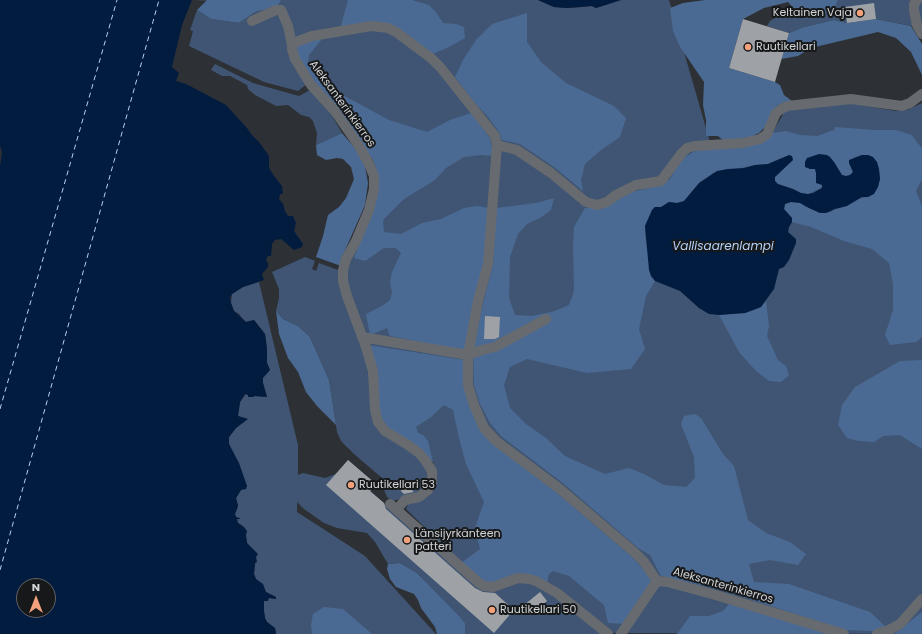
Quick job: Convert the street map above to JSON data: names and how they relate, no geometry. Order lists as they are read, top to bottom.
{
  "streets": {
    "lane": ["Aleksanterinkierros"]
  },
  "water": ["Vallisaarenlampi"],
  "places": [
    "Keltainen Vaja",
    "Ruutikellari",
    "Ruutikellari 53",
    "Länsijyrkänteen patteri",
    "Ruutikellari 50"
  ],
  "north": "top"
}
